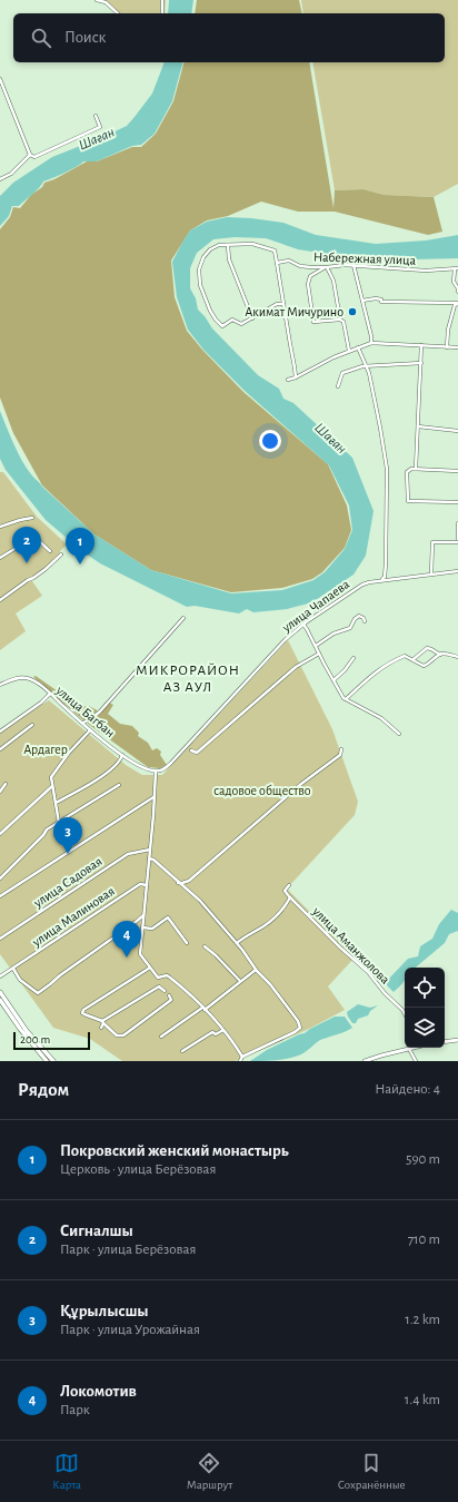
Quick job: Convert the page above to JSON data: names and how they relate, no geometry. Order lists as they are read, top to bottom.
{
  "streets": {
    "street": [
      "Набережная улица",
      "улица Чапаева",
      "улица Багбан",
      "улица Садовая",
      "улица Малиновая",
      "улица Аманжолова"
    ]
  },
  "crossings": [
    ["улица Чапаева", "улица Багбан"]
  ],
  "districts": ["МИКРОРАЙОН АЗ АУЛ"],
  "water": ["Шаған"],
  "parks": ["Ардагер", "садовое общество"],
  "places": ["Акимат Мичурино"],
  "scale_bar": "200 m",
  "page": {
    "search": "Поиск",
    "pins": [
      "2",
      "1",
      "3",
      "4"
    ],
    "scale": "200 m",
    "heading": ["Рядом", "Найдено: 4"],
    "list": [
      {
        "mark": "1",
        "name": "Покровский женский монастырь",
        "note": "Церковь · улица Берёзовая",
        "value": "590 m"
      },
      {
        "mark": "2",
        "name": "Сигналшы",
        "note": "Парк · улица Берёзовая",
        "value": "710 m"
      },
      {
        "mark": "3",
        "name": "Құрылысшы",
        "note": "Парк · улица Урожайная",
        "value": "1.2 km"
      },
      {
        "mark": "4",
        "name": "Локомотив",
        "note": "Парк",
        "value": "1.4 km"
      }
    ],
    "nav": ["Карта", "Маршрут", "Сохранённые"]
  }
}
